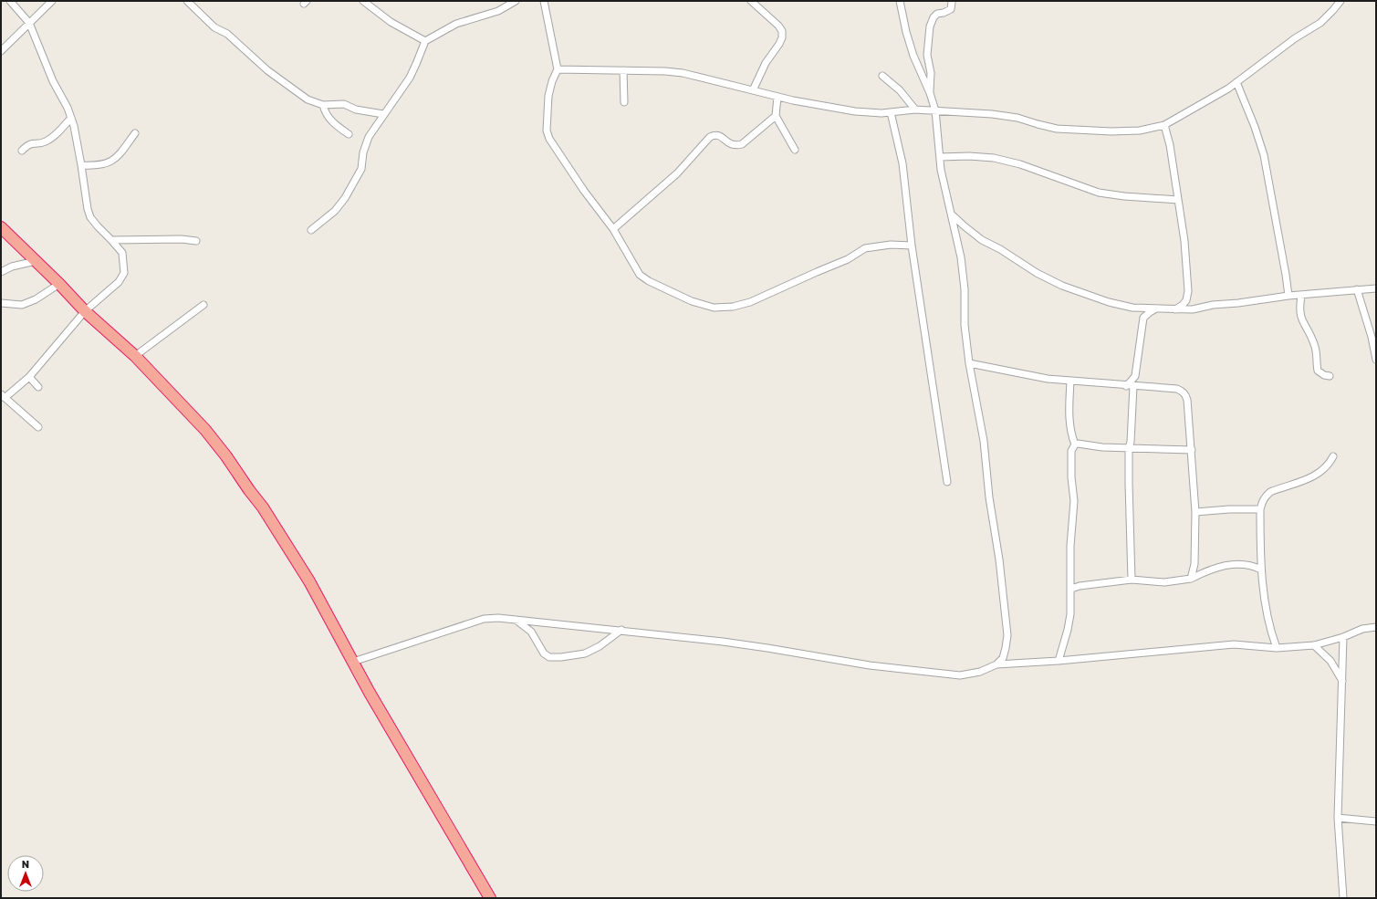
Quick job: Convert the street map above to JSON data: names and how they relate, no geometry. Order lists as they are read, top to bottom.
{
  "north": "top"
}
